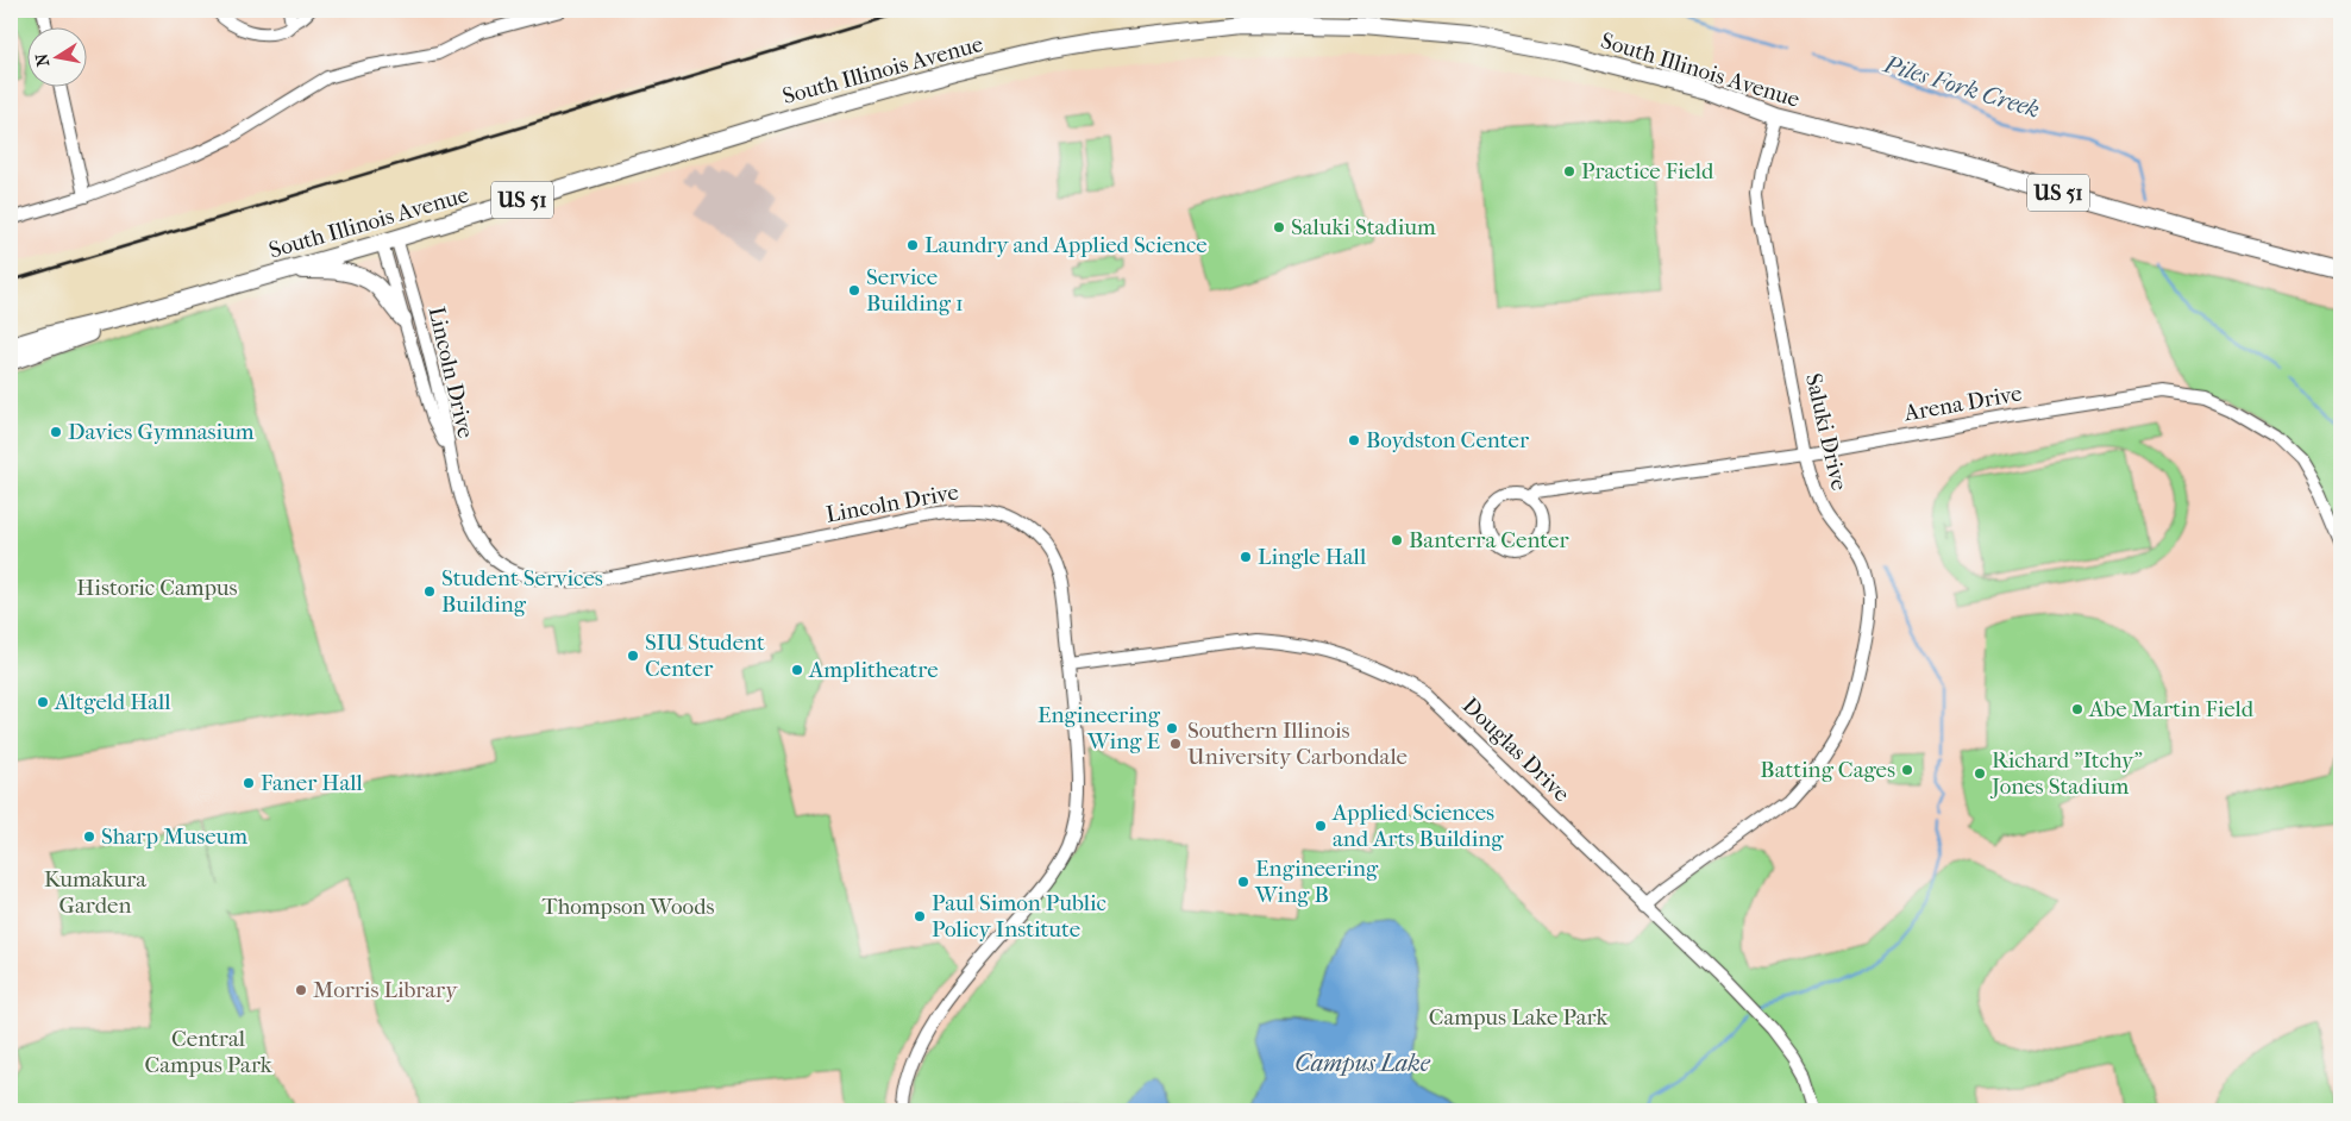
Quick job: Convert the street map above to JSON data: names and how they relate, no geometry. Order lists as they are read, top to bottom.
{
  "streets": {
    "highway": ["South Illinois Avenue", "US 51"],
    "street": [
      "Lincoln Drive",
      "Arena Drive",
      "Saluki Drive",
      "Douglas Drive"
    ]
  },
  "crossings": [
    ["South Illinois Avenue", "Lincoln Drive"],
    ["South Illinois Avenue", "Saluki Drive"],
    ["Lincoln Drive", "Douglas Drive"],
    ["Arena Drive", "Saluki Drive"],
    ["Saluki Drive", "Douglas Drive"]
  ],
  "water": ["Piles Fork Creek", "Campus Lake"],
  "parks": [
    "Historic Campus",
    "Kumakura Garden",
    "Thompson Woods",
    "Campus Lake Park",
    "Central Campus Park"
  ],
  "places": [
    "Practice Field",
    "Saluki Stadium",
    "Laundry and Applied Science",
    "Service Building 1",
    "Davies Gymnasium",
    "Boydston Center",
    "Banterra Center",
    "Lingle Hall",
    "Student Services Building",
    "SIU Student Center",
    "Amplitheatre",
    "Altgeld Hall",
    "Abe Martin Field",
    "Engineering Wing E",
    "Southern Illinois University Carbondale",
    "Batting Cages",
    "Richard \"Itchy\" Jones Stadium",
    "Faner Hall",
    "Applied Sciences and Arts Building",
    "Sharp Museum",
    "Engineering Wing B",
    "Paul Simon Public Policy Institute",
    "Morris Library"
  ],
  "north": "left"
}
